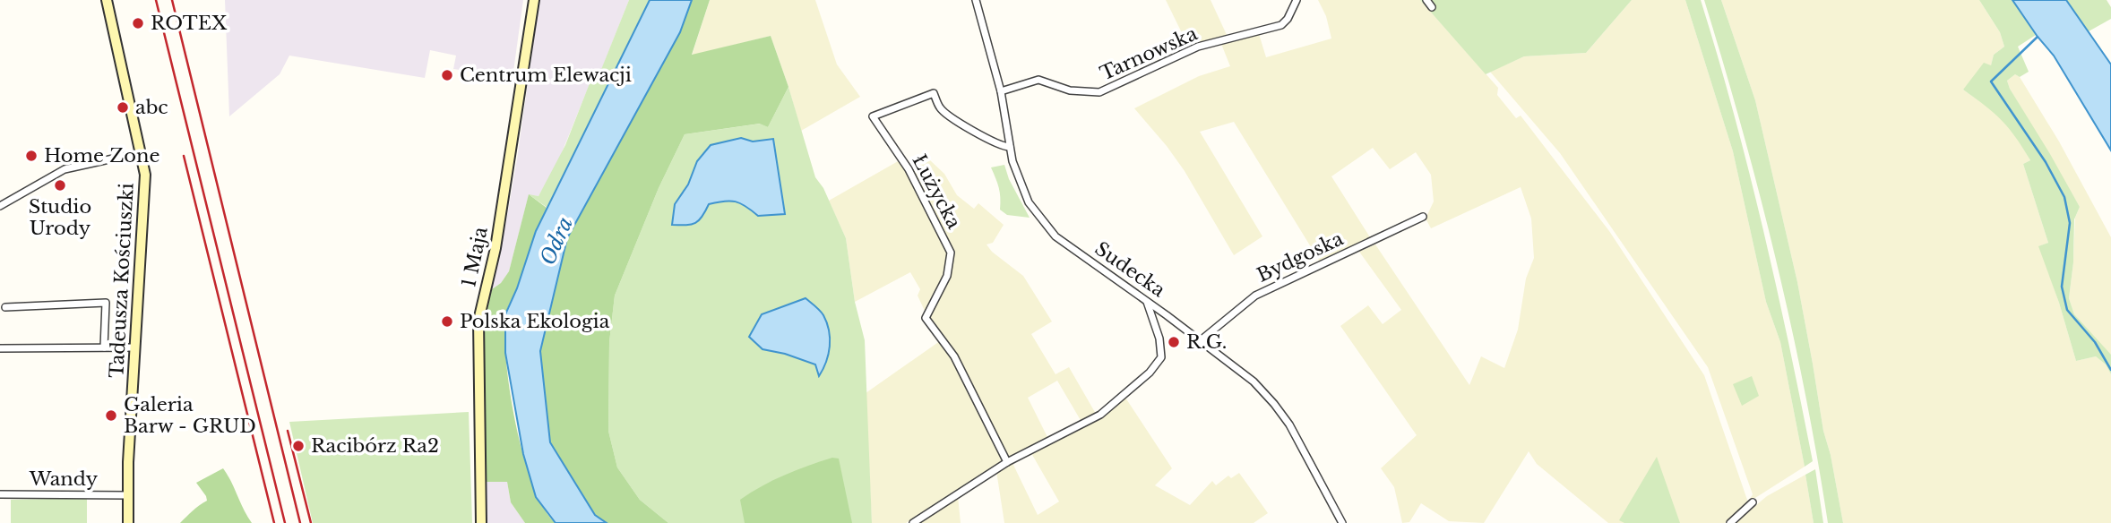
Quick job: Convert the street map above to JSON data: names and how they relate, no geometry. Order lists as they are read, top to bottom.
{
  "streets": {
    "main road": ["1 Maja", "Tadeusza Kościuszki"],
    "street": [
      "Tarnowska",
      "Łużycka",
      "Bydgoska",
      "Sudecka",
      "Wandy"
    ]
  },
  "crossings": [
    ["Tarnowska", "Sudecka"],
    ["Łużycka", "Sudecka"],
    ["Bydgoska", "Sudecka"],
    ["Tadeusza Kościuszki", "Wandy"]
  ],
  "water": ["Odra"],
  "places": [
    "ROTEX",
    "Centrum Elewacji",
    "abc",
    "Home Zone",
    "Studio Urody",
    "Polska Ekologia",
    "R.G.",
    "Galeria Barw - GRUD",
    "Racibórz Ra2"
  ]
}
